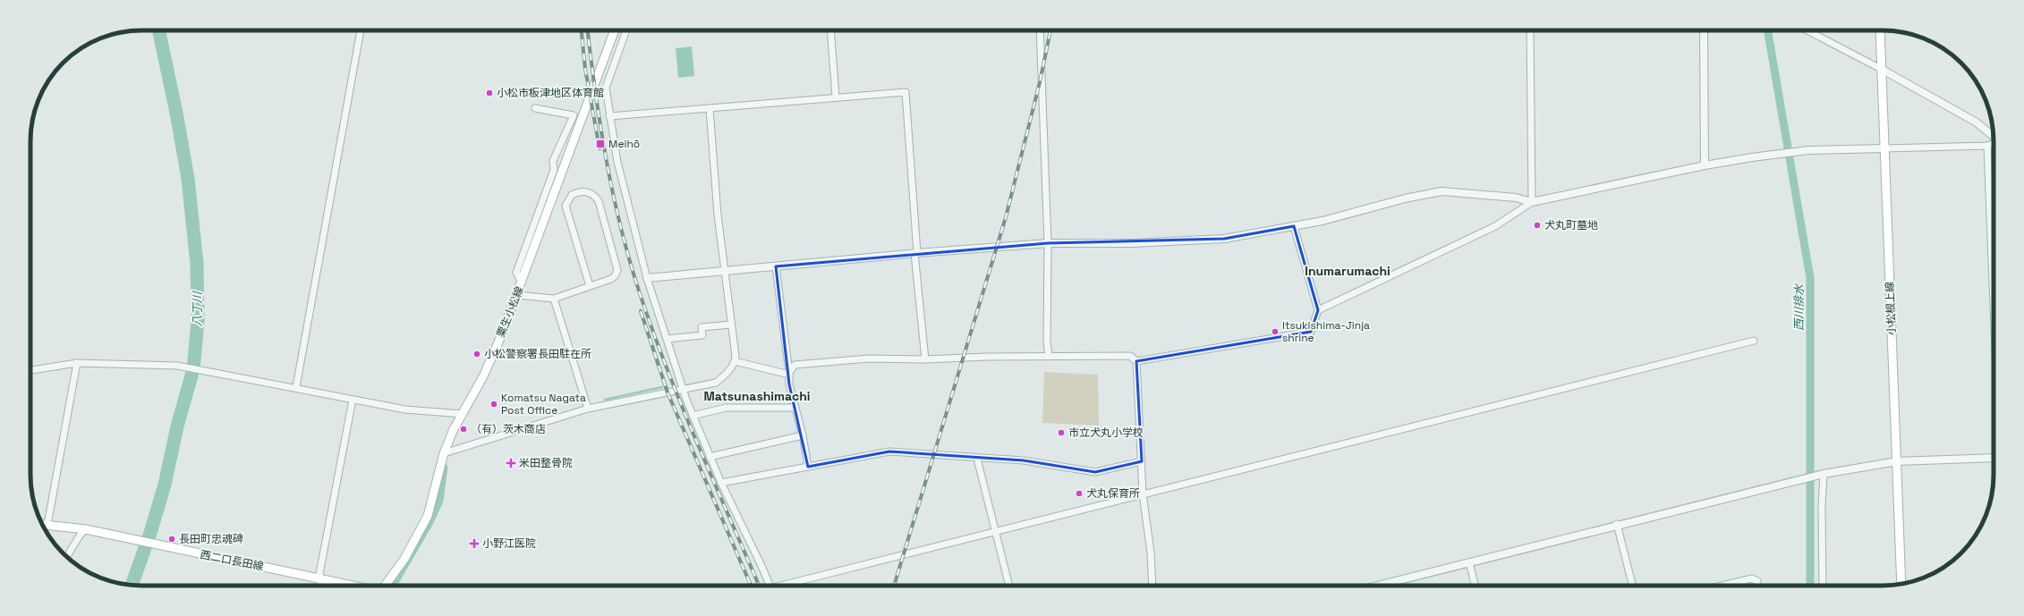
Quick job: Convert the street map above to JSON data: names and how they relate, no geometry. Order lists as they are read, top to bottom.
{
  "streets": {
    "main road": ["小松根上線", "粟生小松線", "西二口長田線"]
  },
  "districts": ["Inumarumachi", "Matsunashimachi"],
  "water": ["西川排水", "八丁川"],
  "places": {
    "other": [
      "小松市板津地区体育館",
      "犬丸町墓地",
      "Itsukishima-Jinja shrine",
      "小松警察署長田駐在所",
      "Komatsu Nagata Post Office",
      "（有）茨木商店",
      "市立犬丸小学校",
      "犬丸保育所",
      "長田町忠魂碑"
    ],
    "transit": ["Meihō"],
    "health": ["米田整骨院", "小野江医院"]
  }
}
